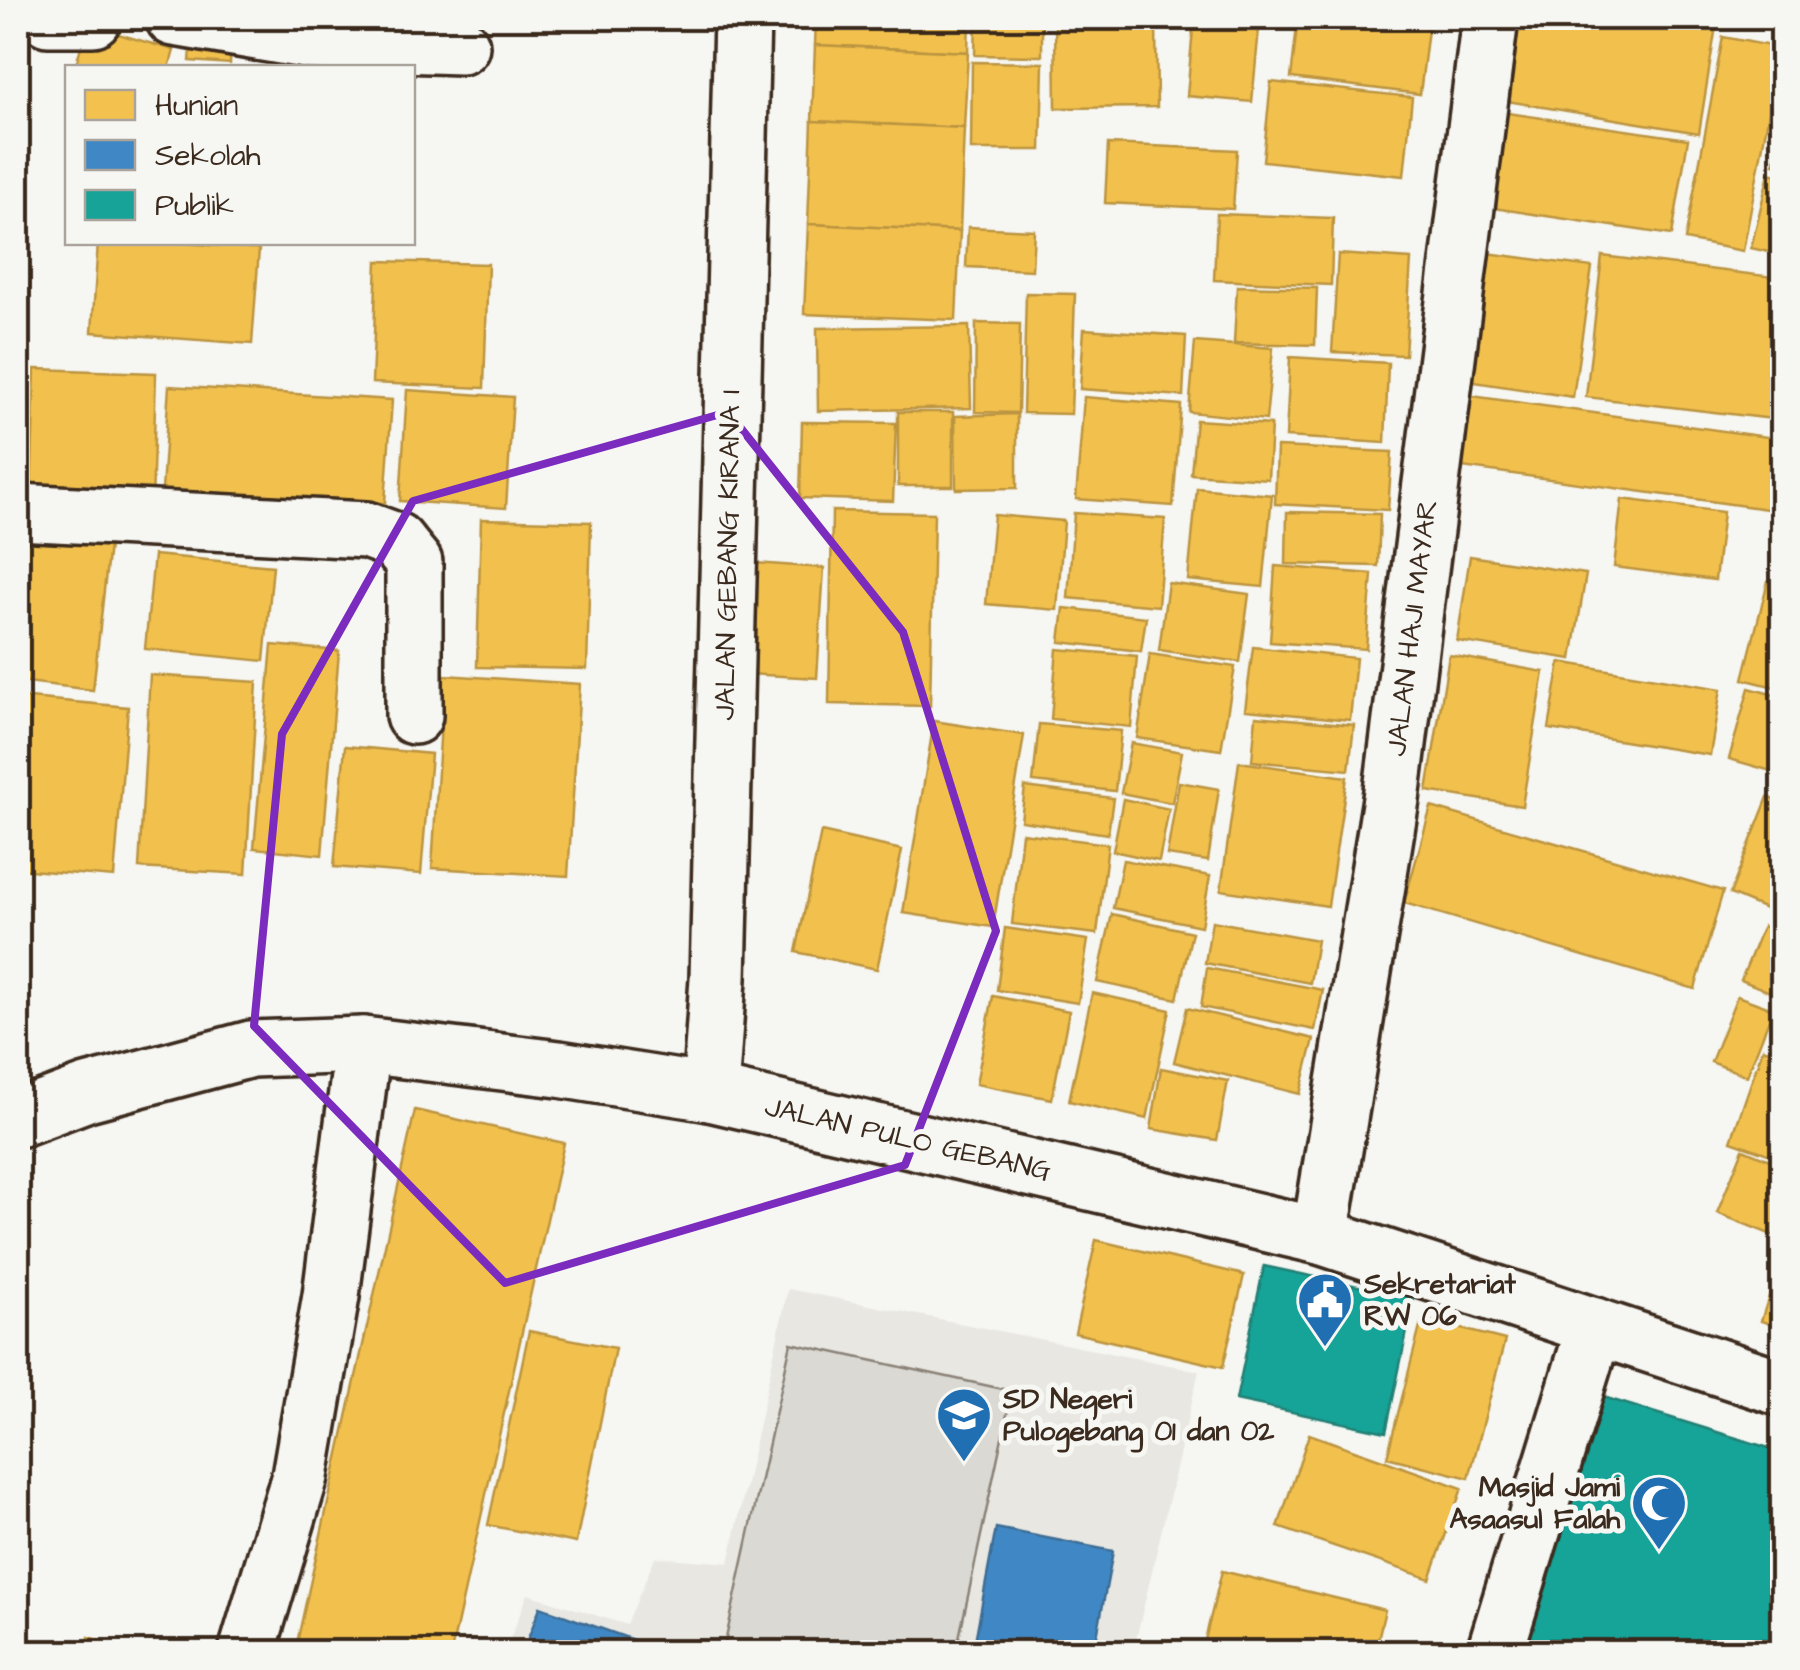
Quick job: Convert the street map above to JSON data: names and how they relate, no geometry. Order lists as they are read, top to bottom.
{
  "streets": {
    "street": ["JALAN GEBANG KIRANA I", "JALAN HAJI MAYAR", "JALAN PULO GEBANG"]
  },
  "crossings": [
    ["JALAN GEBANG KIRANA I", "JALAN PULO GEBANG"],
    ["JALAN HAJI MAYAR", "JALAN PULO GEBANG"]
  ],
  "places": {
    "public building": ["Sekretariat RW 06"],
    "school or university": ["SD Negeri Pulogebang 01 dan 02"],
    "mosque": ["Masjid Jami Asaasul Falah"]
  },
  "legend": ["Hunian", "Sekolah", "Publik"]
}
